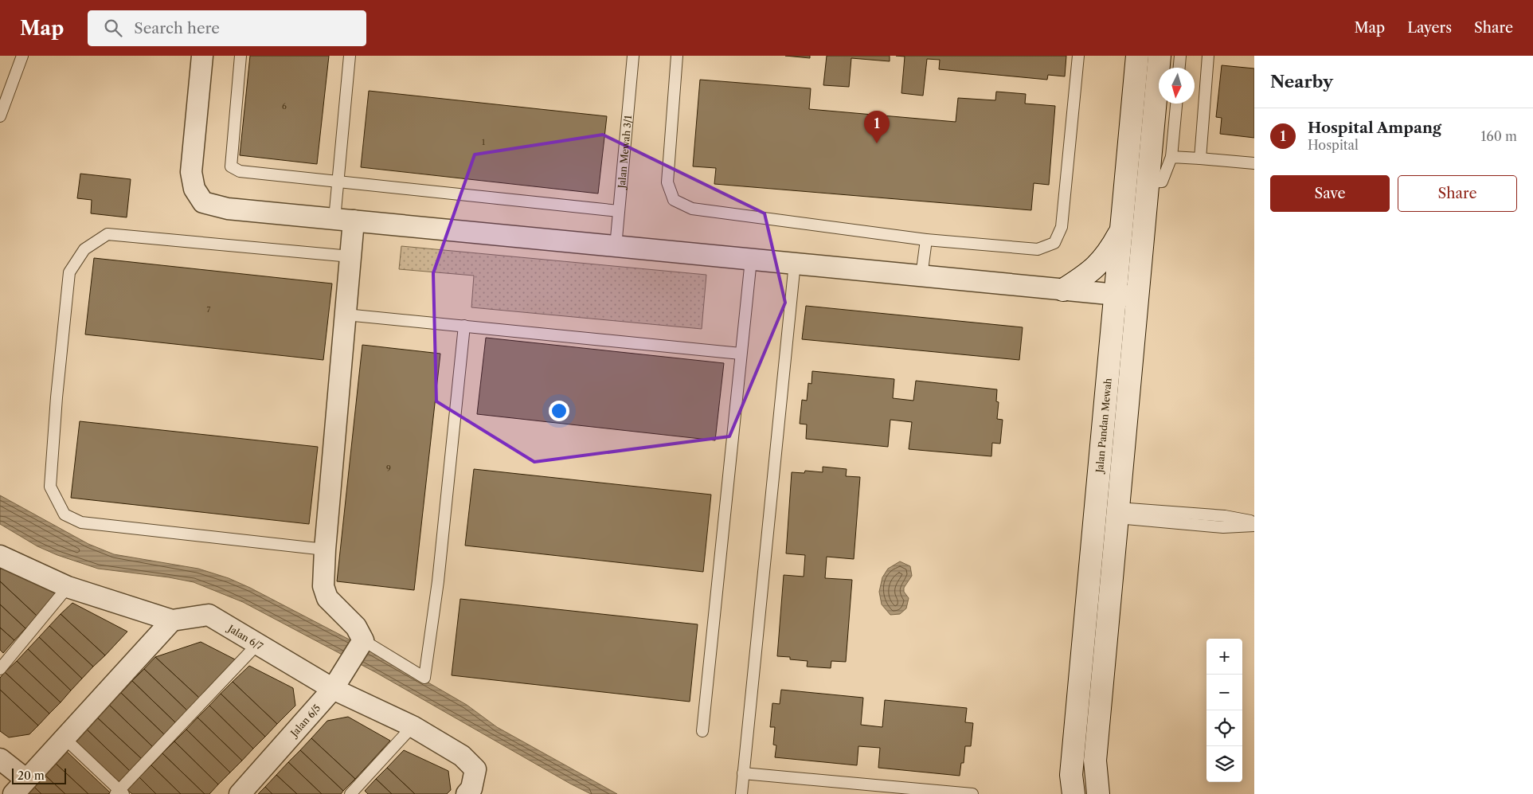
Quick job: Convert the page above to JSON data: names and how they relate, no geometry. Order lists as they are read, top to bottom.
{
  "streets": {
    "main road": ["Jalan Pandan Mewah"],
    "street": ["Jalan 6/7", "Jalan 6/5"],
    "lane": ["Jalan Mewah 3/1"]
  },
  "crossings": [
    ["Jalan 6/7", "Jalan 6/5"]
  ],
  "house_numbers": [
    "6",
    "1",
    "7",
    "9"
  ],
  "scale_bar": "20 m",
  "north": "bottom",
  "page": {
    "header": "Map",
    "search": "Search here",
    "nav": ["Map", "Layers", "Share"],
    "heading": "Nearby",
    "list": [
      {
        "mark": "1",
        "name": "Hospital Ampang",
        "note": "Hospital",
        "value": "160 m"
      }
    ],
    "pins": "1",
    "buttons": ["Save", "Share"],
    "map_buttons": ["+", "−"],
    "scale": "20 m"
  }
}
